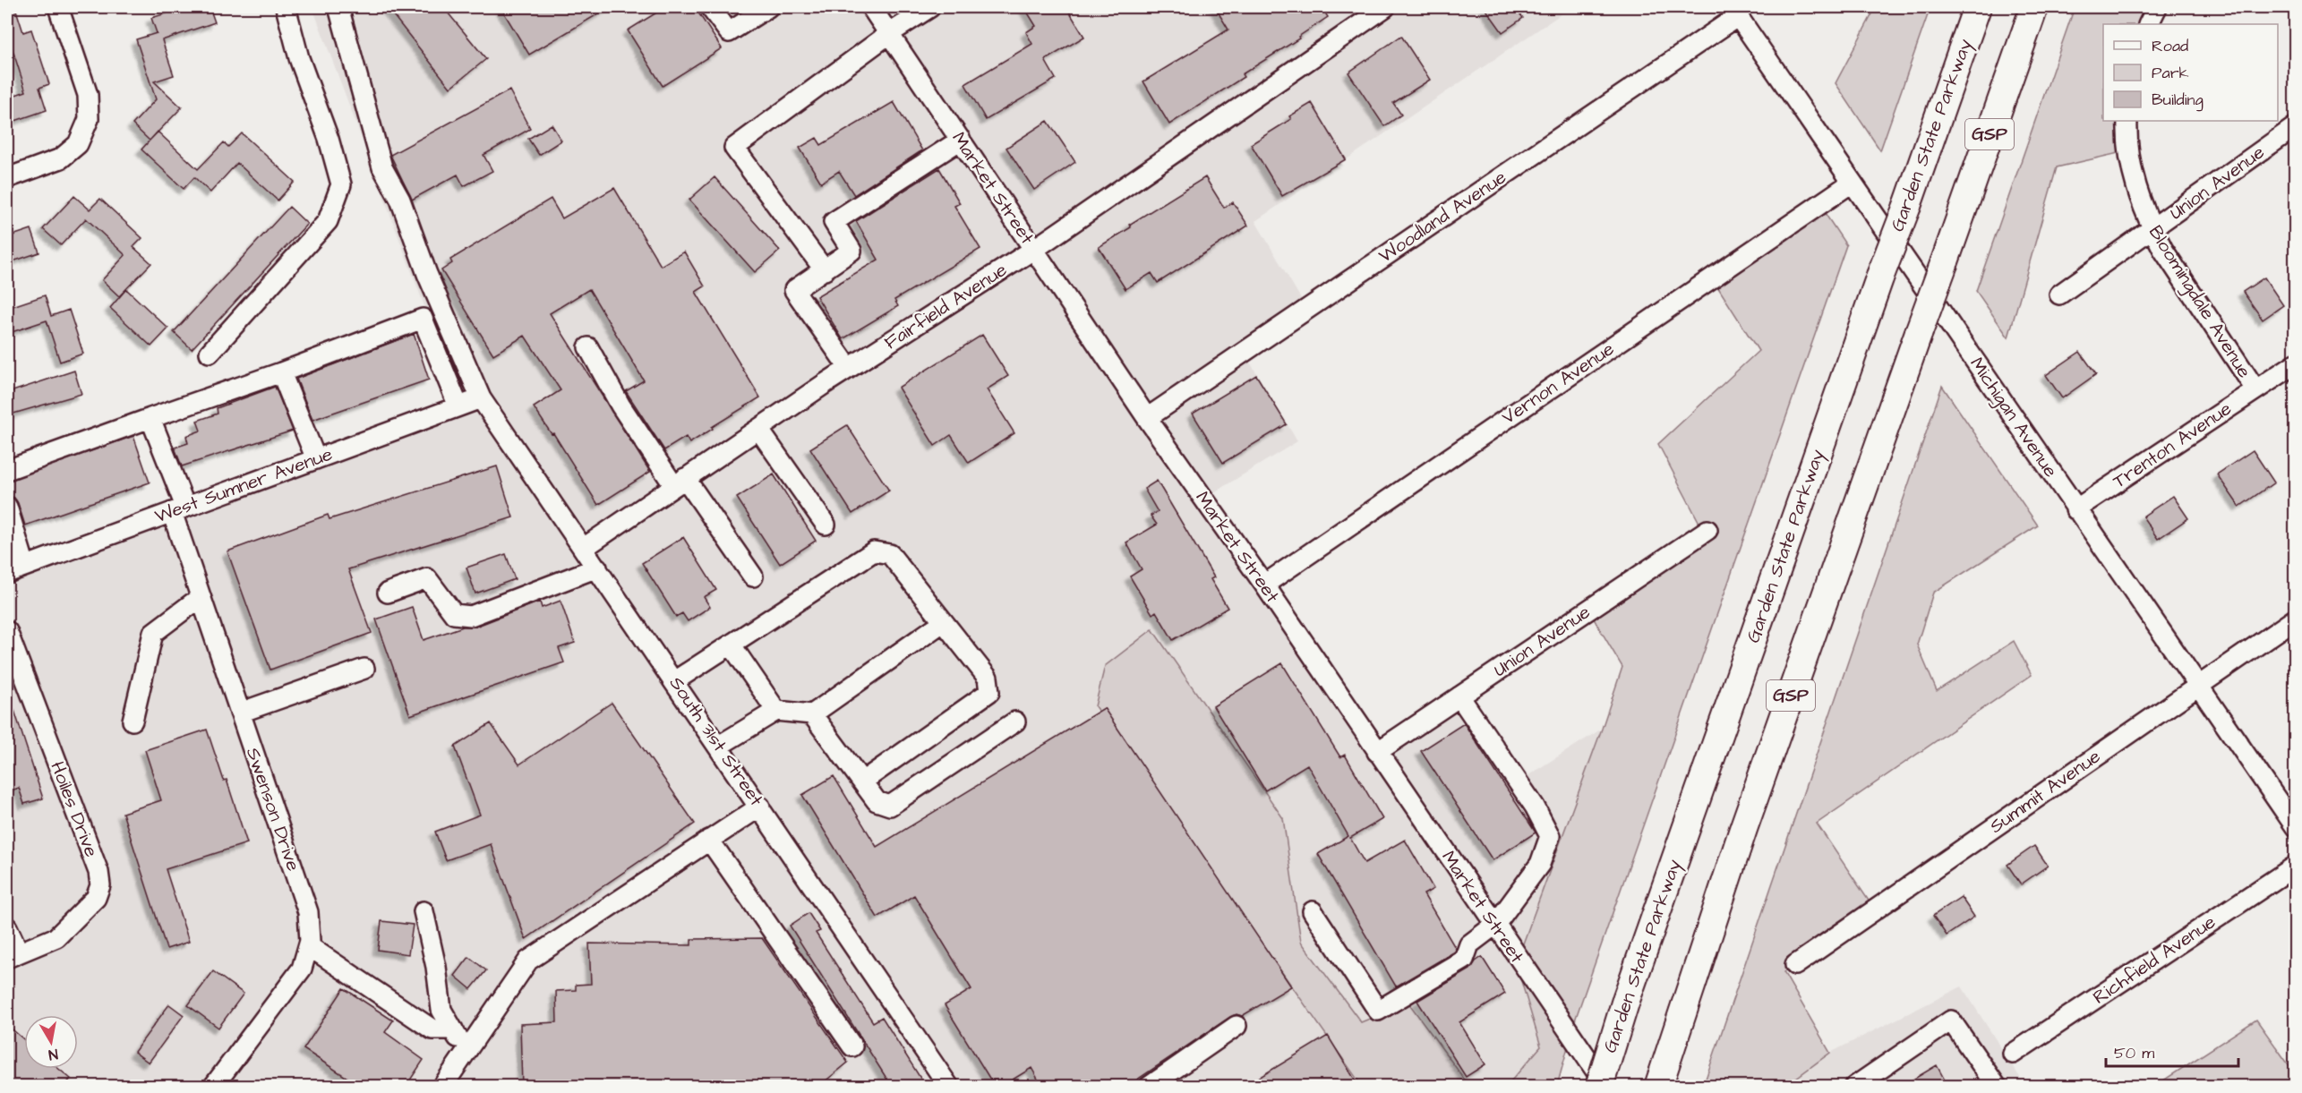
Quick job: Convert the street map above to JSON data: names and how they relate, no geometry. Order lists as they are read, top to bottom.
{
  "streets": {
    "highway": ["GSP", "Garden State Parkway"],
    "street": [
      "Union Avenue",
      "Market Street",
      "Woodland Avenue",
      "Bloomingdale Avenue",
      "Fairfield Avenue",
      "Vernon Avenue",
      "Michigan Avenue",
      "Trenton Avenue",
      "West Sumner Avenue",
      "South 31st Street",
      "Summit Avenue",
      "Hoiles Drive",
      "Swenson Drive",
      "Richfield Avenue"
    ]
  },
  "crossings": [
    ["Union Avenue", "Market Street"],
    ["Union Avenue", "Bloomingdale Avenue"],
    ["Market Street", "Woodland Avenue"],
    ["Market Street", "Fairfield Avenue"],
    ["Market Street", "Vernon Avenue"],
    ["Woodland Avenue", "Michigan Avenue"],
    ["Bloomingdale Avenue", "Trenton Avenue"],
    ["Fairfield Avenue", "South 31st Street"],
    ["Vernon Avenue", "Michigan Avenue"],
    ["Michigan Avenue", "Trenton Avenue"],
    ["Michigan Avenue", "Summit Avenue"],
    ["West Sumner Avenue", "South 31st Street"],
    ["West Sumner Avenue", "Swenson Drive"]
  ],
  "legend": ["Road", "Park", "Building"],
  "scale_bar": "50 m",
  "north": "bottom"
}
